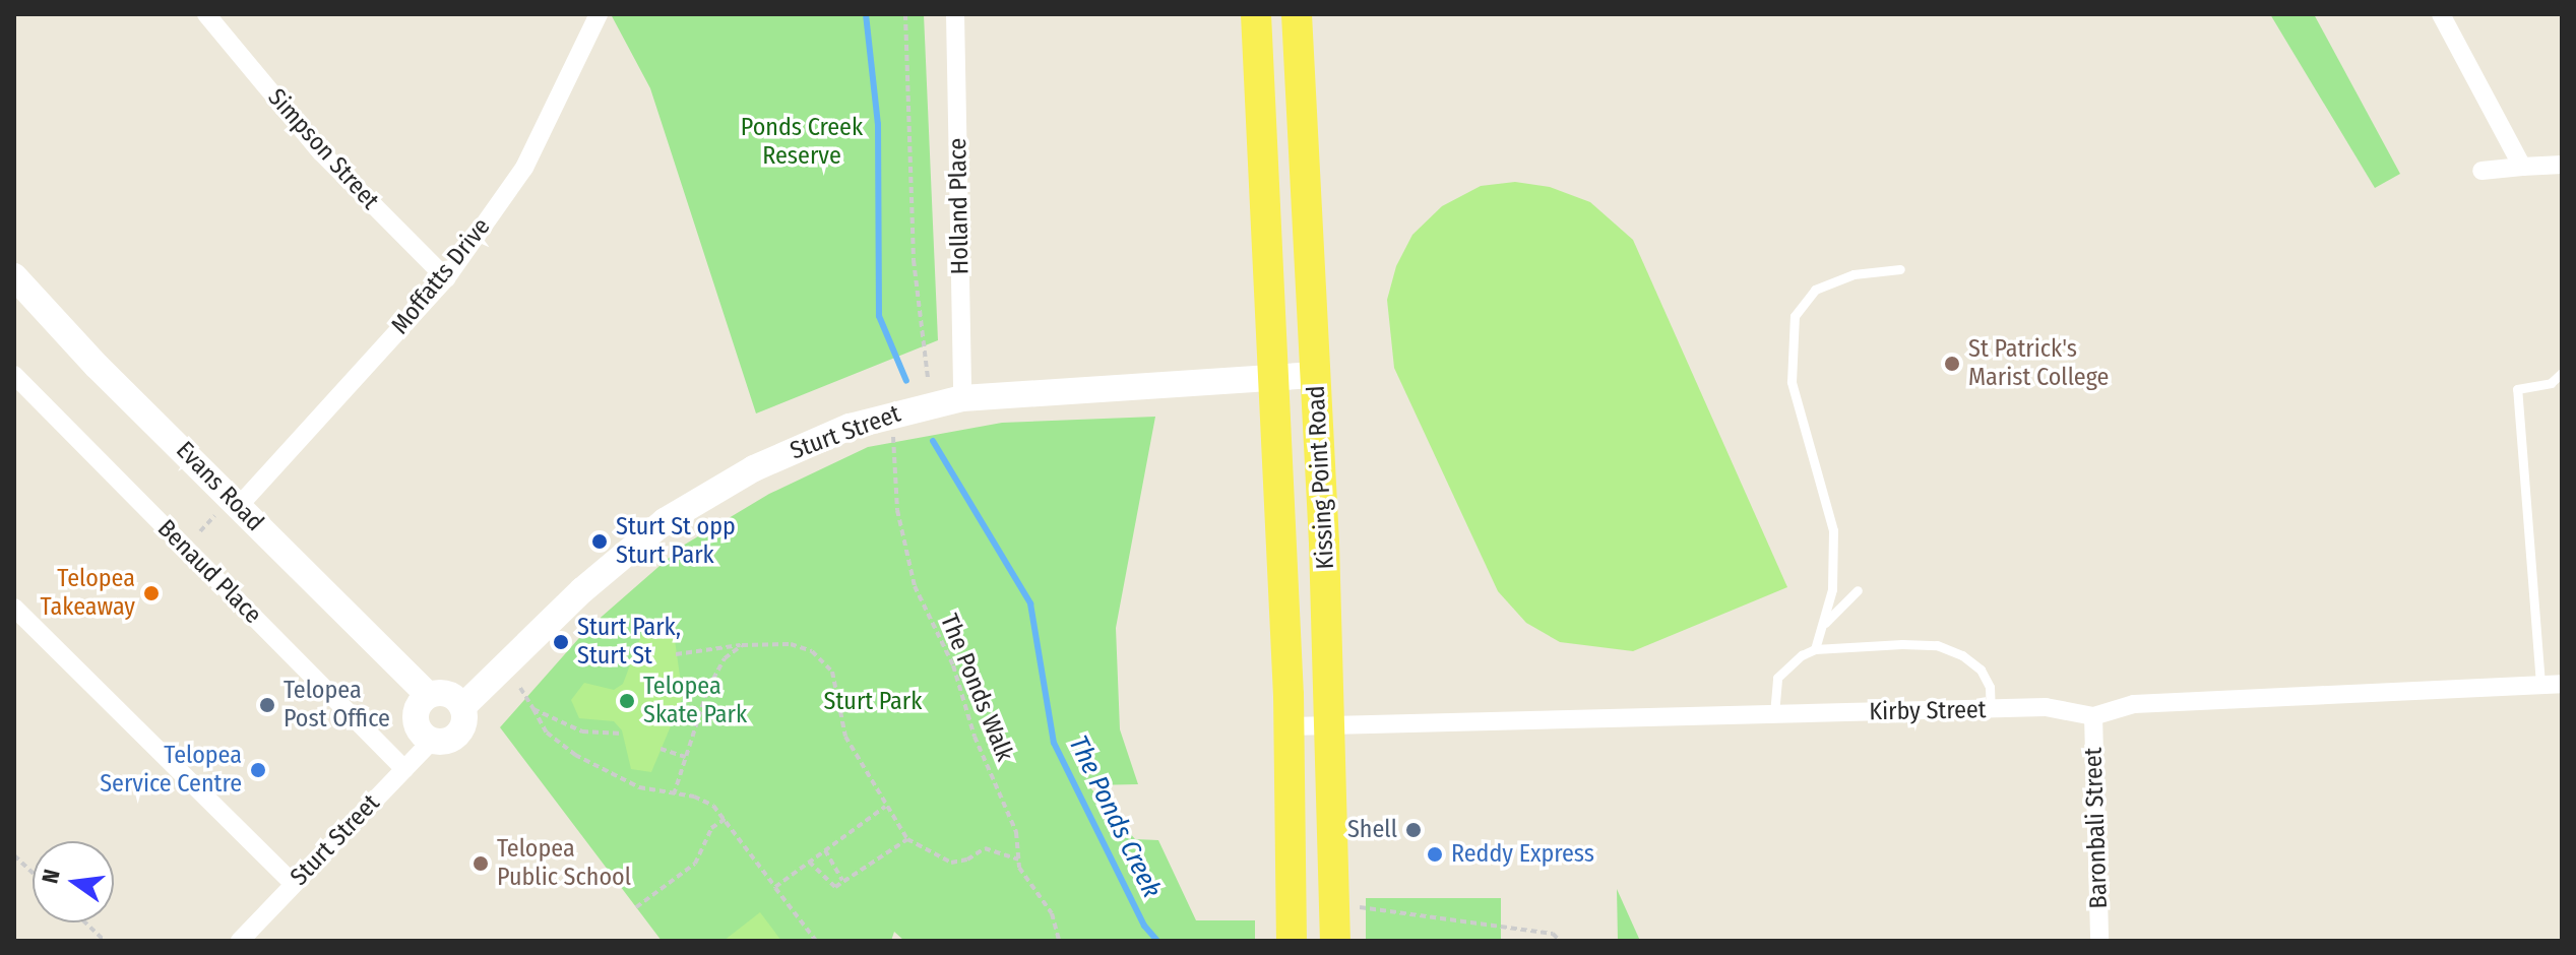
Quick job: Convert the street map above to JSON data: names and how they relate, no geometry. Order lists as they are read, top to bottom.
{
  "streets": {
    "main road": ["Kissing Point Road"],
    "street": [
      "Simpson Street",
      "Holland Place",
      "Moffatts Drive",
      "Sturt Street",
      "Evans Road",
      "Benaud Place",
      "Kirby Street",
      "Baronbali Street"
    ],
    "path": ["The Ponds Walk"]
  },
  "crossings": [
    ["Simpson Street", "Moffatts Drive"],
    ["Holland Place", "Sturt Street"],
    ["Moffatts Drive", "Evans Road"],
    ["Sturt Street", "Kissing Point Road"],
    ["Sturt Street", "Evans Road"],
    ["Sturt Street", "Benaud Place"],
    ["Kissing Point Road", "Kirby Street"],
    ["Kirby Street", "Baronbali Street"]
  ],
  "water": ["The Ponds Creek"],
  "parks": ["Ponds Creek Reserve", "Sturt Park"],
  "places": [
    "St Patrick's Marist College",
    "Sturt St opp Sturt Park",
    "Telopea Takeaway",
    "Sturt Park, Sturt St",
    "Telopea Skate Park",
    "Telopea Post Office",
    "Telopea Service Centre",
    "Shell",
    "Reddy Express",
    "Telopea Public School"
  ],
  "north": "left"
}
